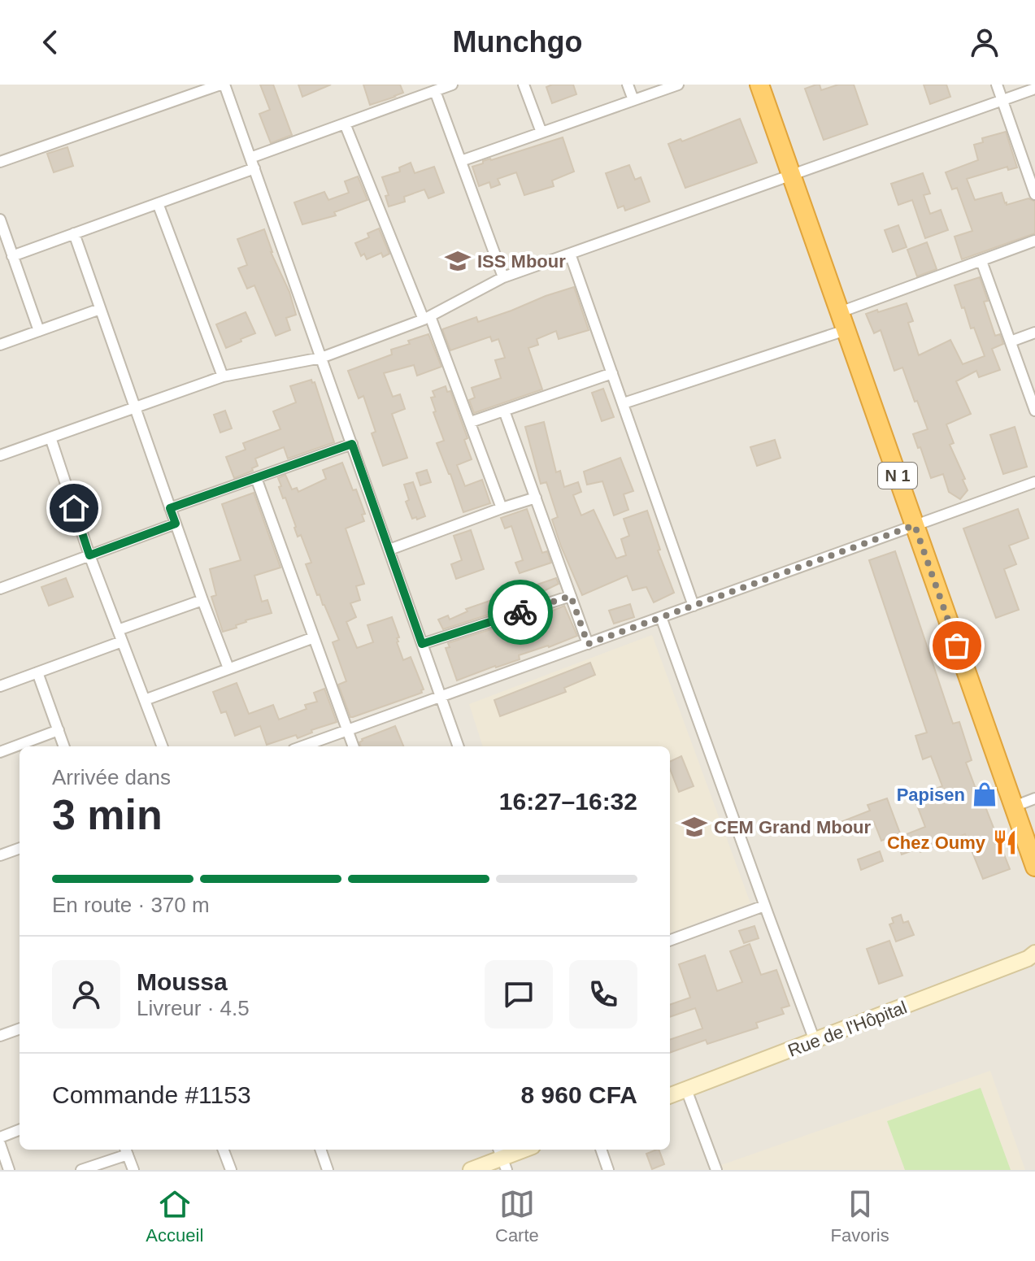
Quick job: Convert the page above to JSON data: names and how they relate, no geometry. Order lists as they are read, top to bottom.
{
  "streets": {
    "highway": ["N 1"],
    "main road": ["Rue de l'Hôpital"]
  },
  "places": {
    "school or university": ["ISS Mbour", "CEM Grand Mbour"],
    "shop": ["Papisen"],
    "restaurant": ["Chez Oumy"]
  },
  "page": {
    "header": "Munchgo",
    "heading": ["3 min", "Arrivée dans", "16:27–16:32"],
    "panel": [
      "Moussa",
      "Livreur · 4.5",
      "Commande #1153",
      "8 960 CFA"
    ],
    "bar": "En route · 370 m",
    "tabs": ["Accueil", "Carte", "Favoris"]
  }
}
